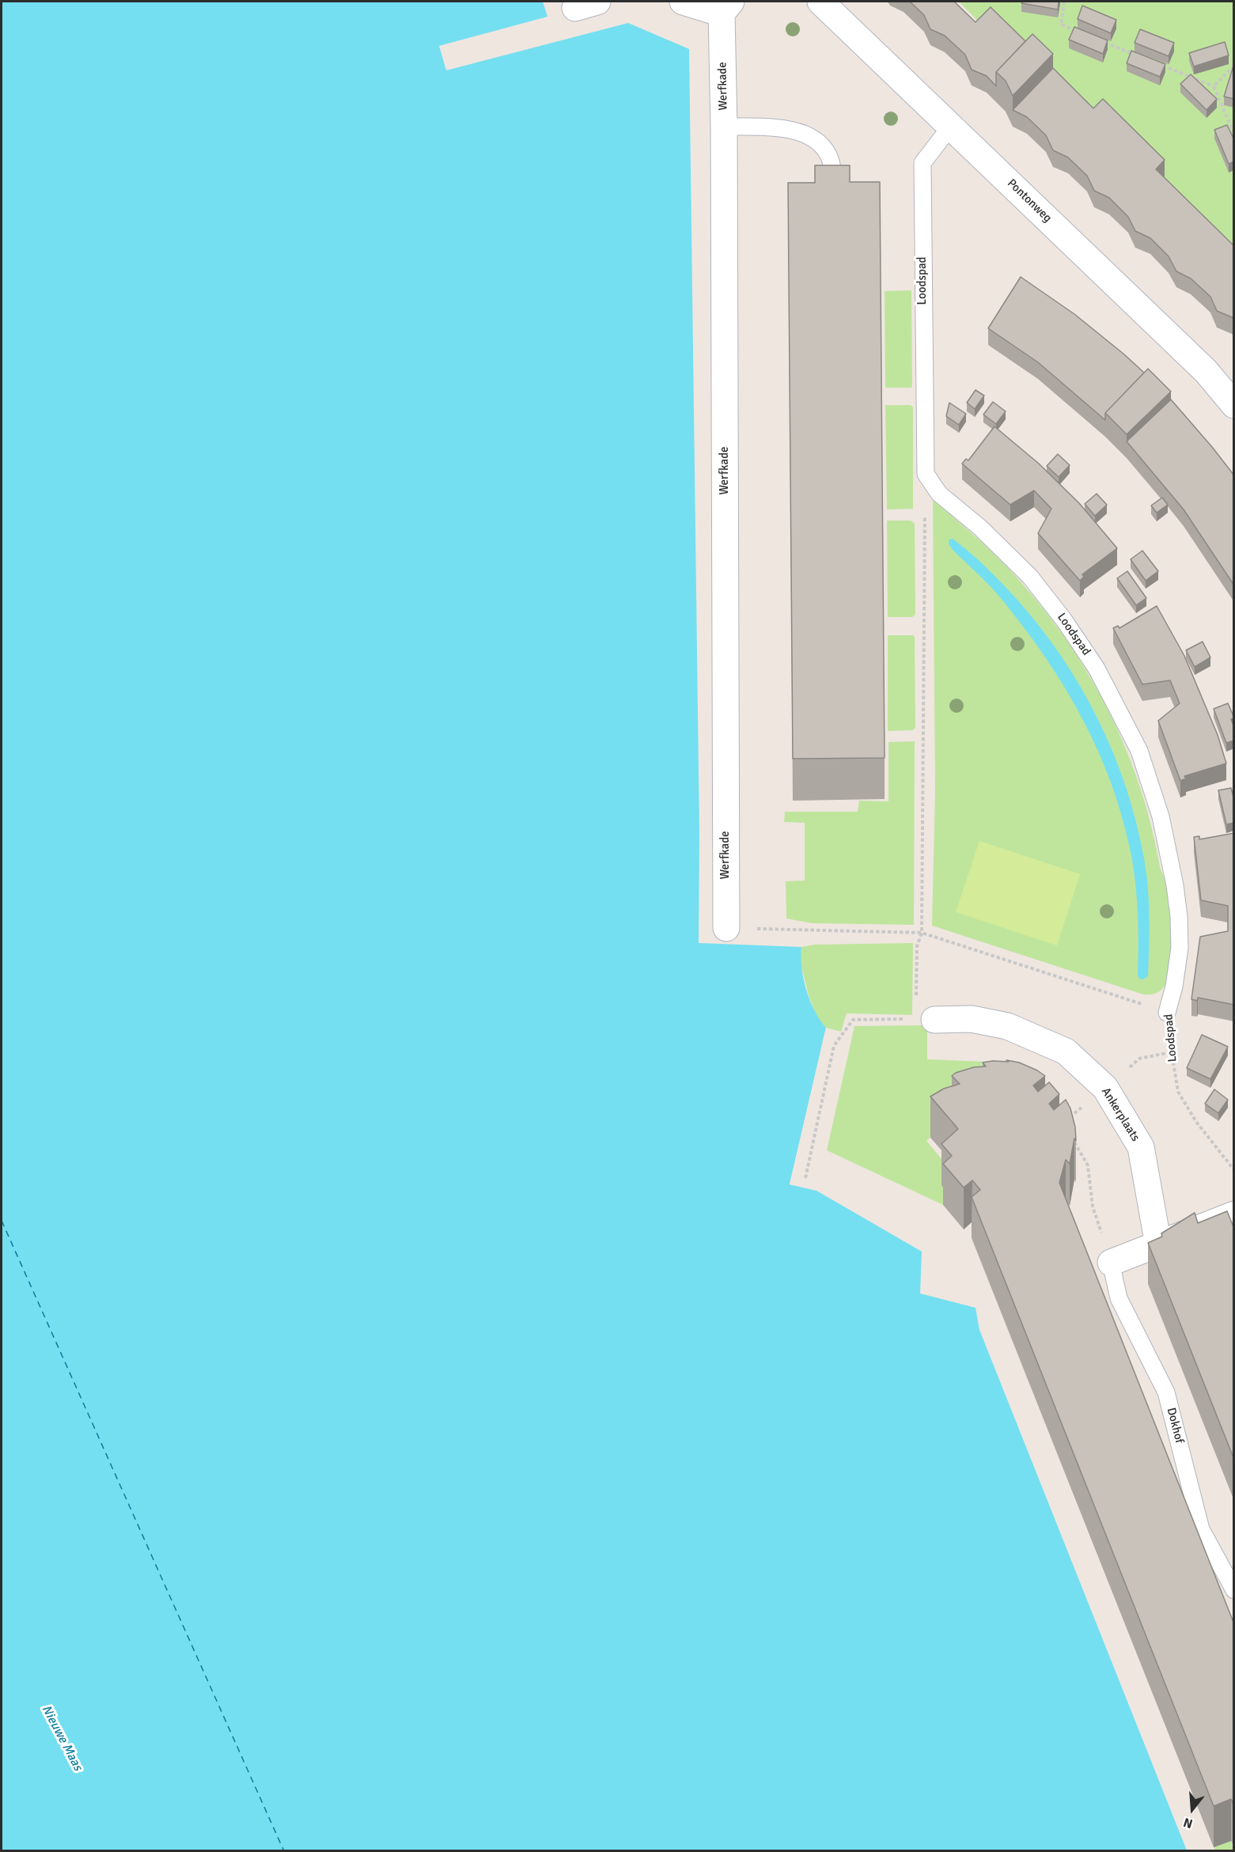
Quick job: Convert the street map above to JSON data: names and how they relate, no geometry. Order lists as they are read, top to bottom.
{
  "streets": {
    "street": ["Werfkade", "Pontonweg", "Ankerplaats"],
    "lane": ["Loodspad", "Dokhof"]
  },
  "crossings": [
    ["Pontonweg", "Loodspad"]
  ],
  "water": ["Nieuwe Maas"],
  "north": "bottom"
}
